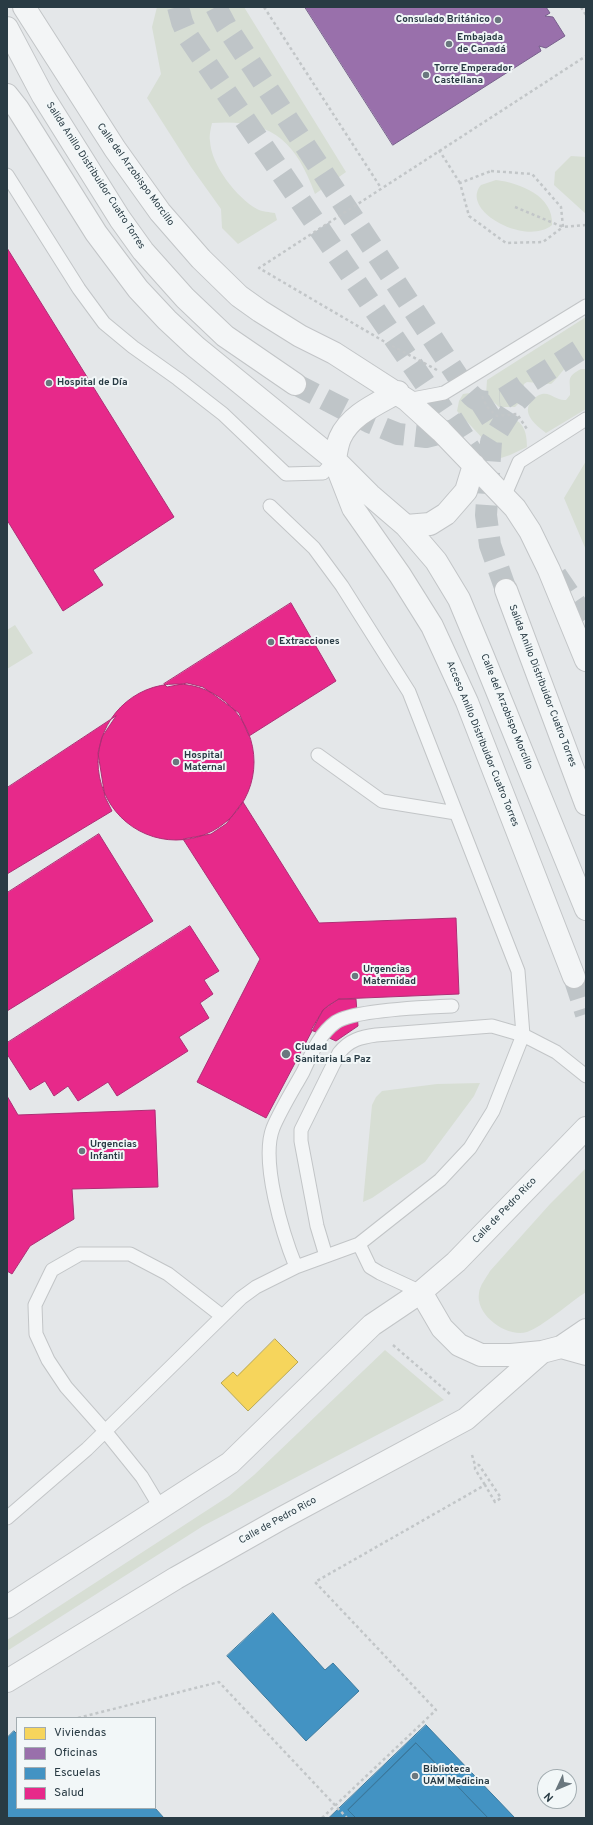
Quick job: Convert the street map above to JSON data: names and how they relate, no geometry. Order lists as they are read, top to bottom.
{
  "streets": {
    "street": [
      "Calle del Arzobispo Morcillo",
      "Salida Anillo Distribuidor Cuatro Torres",
      "Acceso Anillo Distribuidor Cuatro Torres",
      "Calle de Pedro Rico"
    ]
  },
  "crossings": [
    ["Calle del Arzobispo Morcillo", "Acceso Anillo Distribuidor Cuatro Torres"]
  ],
  "places": [
    "Consulado Británico",
    "Embajada de Canadá",
    "Torre Emperador Castellana",
    "Hospital de Día",
    "Extracciones",
    "Hospital Maternal",
    "Urgencias Maternidad",
    "Ciudad Sanitaria La Paz",
    "Urgencias Infantil",
    "Biblioteca UAM Medicina"
  ],
  "legend": [
    "Viviendas",
    "Oficinas",
    "Escuelas",
    "Salud"
  ],
  "north": "bottom left"
}
